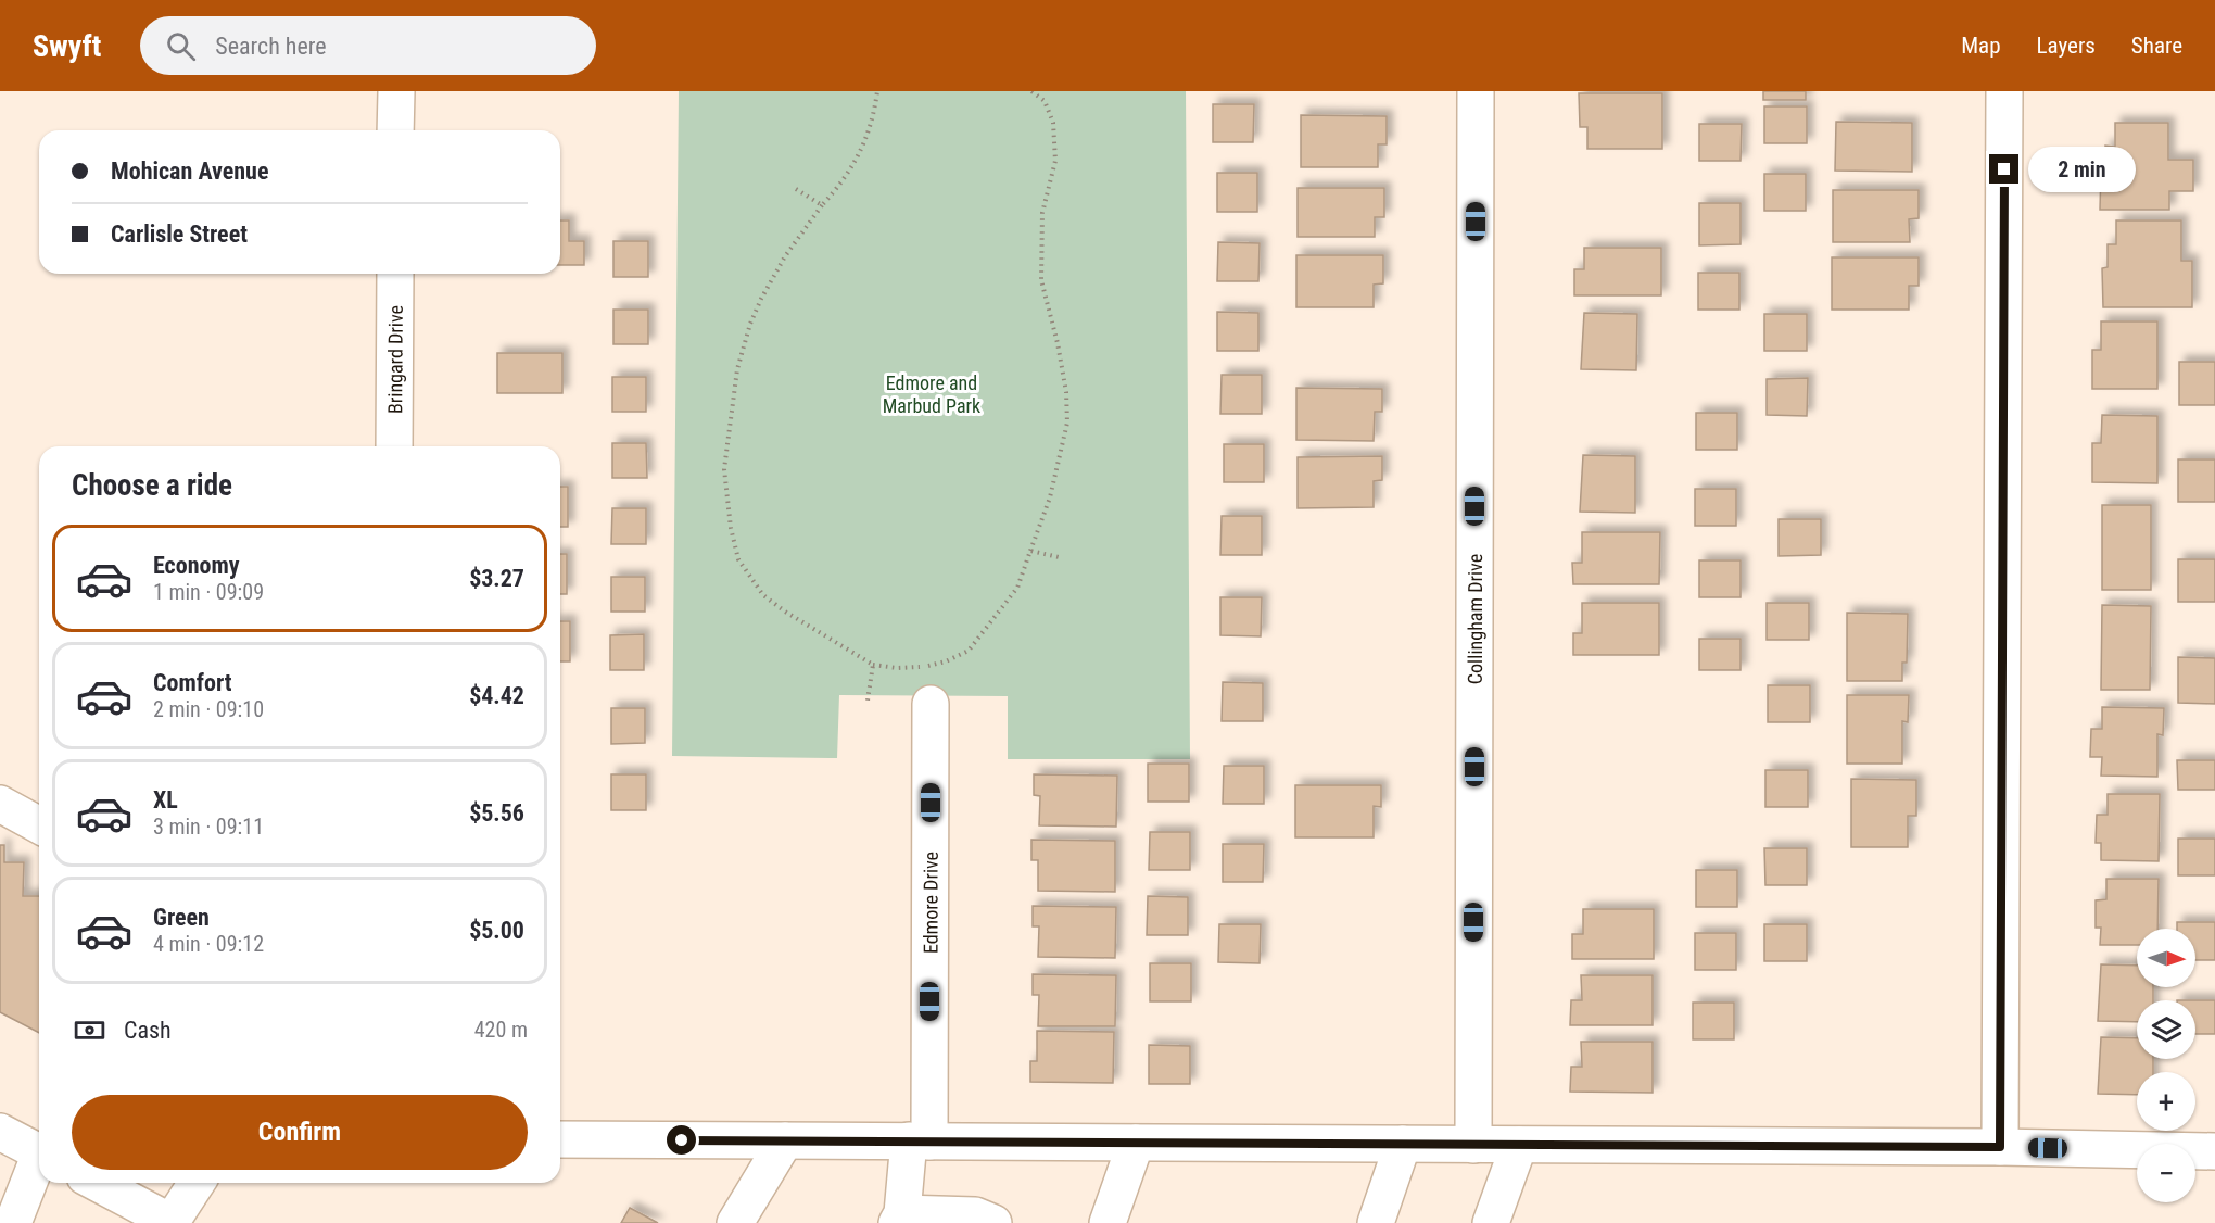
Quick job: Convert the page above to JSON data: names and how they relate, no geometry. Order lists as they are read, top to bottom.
{
  "streets": {
    "street": ["Bringard Drive", "Collingham Drive", "Edmore Drive"]
  },
  "parks": ["Edmore and Marbud Park"],
  "north": "right",
  "page": {
    "header": "Swyft",
    "search": "Search here",
    "nav": ["Map", "Layers", "Share"],
    "banner": ["Mohican Avenue", "Carlisle Street"],
    "bubble": "2 min",
    "heading": "Choose a ride",
    "list": [
      {
        "name": "Economy",
        "note": "1 min · 09:09",
        "value": "$3.27"
      },
      {
        "name": "Comfort",
        "note": "2 min · 09:10",
        "value": "$4.42"
      },
      {
        "name": "XL",
        "note": "3 min · 09:11",
        "value": "$5.56"
      },
      {
        "name": "Green",
        "note": "4 min · 09:12",
        "value": "$5.00"
      }
    ],
    "map_buttons": ["+", "−"],
    "pay": ["Cash", "420 m"],
    "buttons": "Confirm"
  }
}
